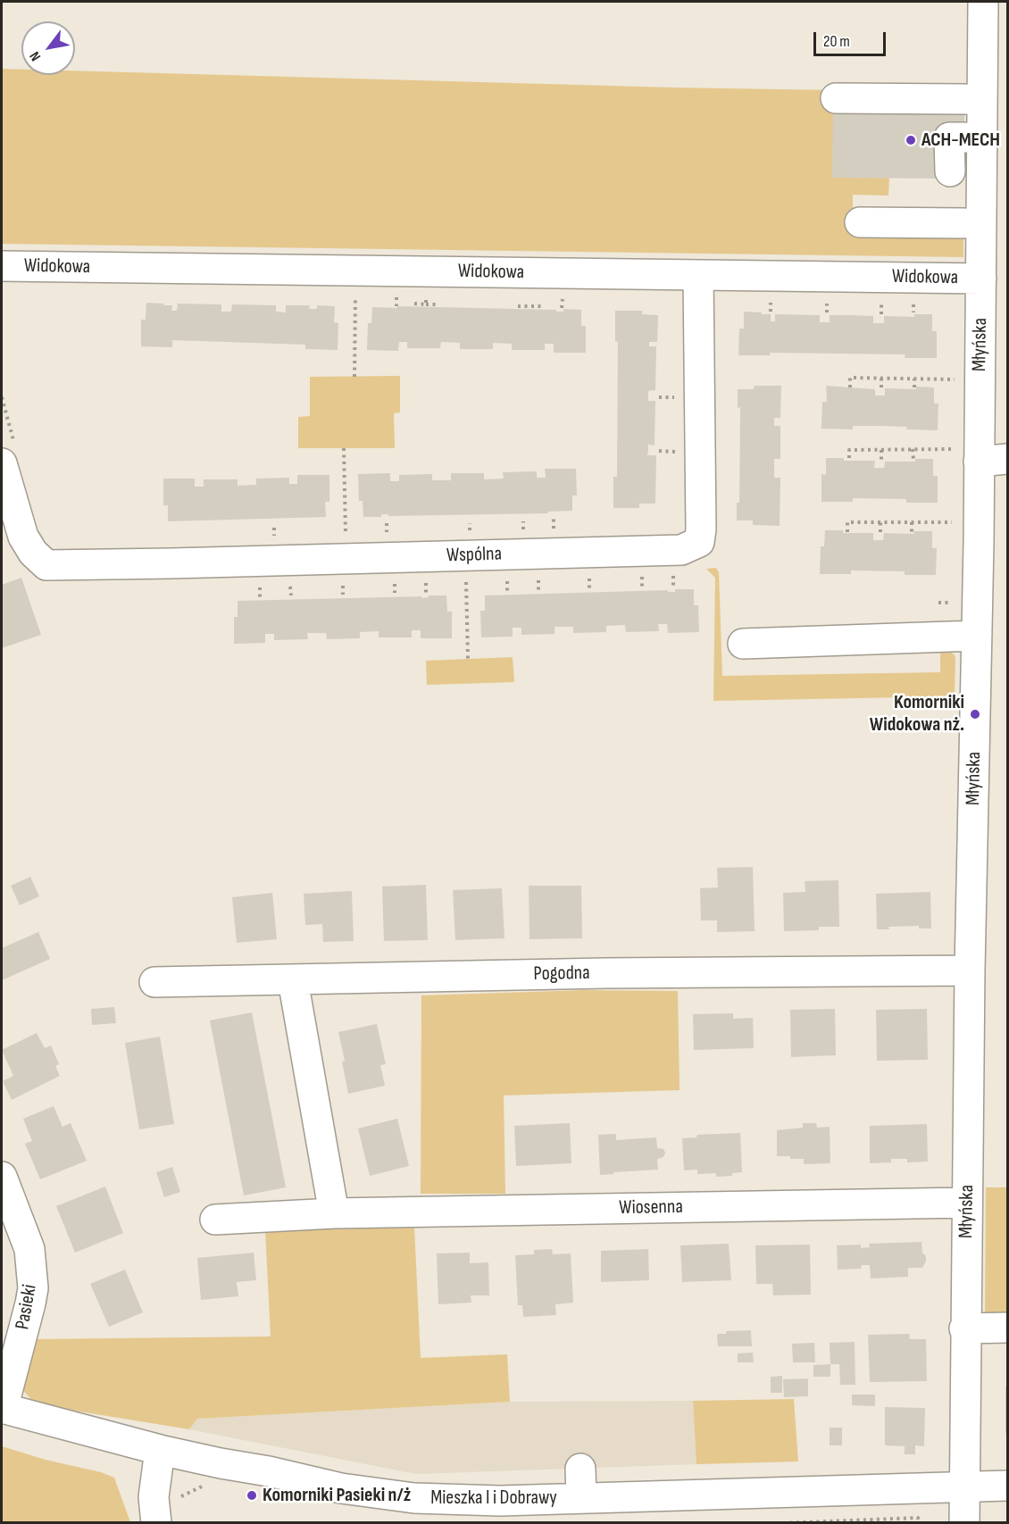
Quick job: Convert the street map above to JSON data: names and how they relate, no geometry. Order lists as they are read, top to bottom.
{
  "streets": {
    "street": [
      "Widokowa",
      "Młyńska",
      "Wspólna",
      "Pogodna",
      "Wiosenna",
      "Pasieki",
      "Mieszka I i Dobrawy"
    ]
  },
  "crossings": [
    ["Widokowa", "Młyńska"],
    ["Widokowa", "Wspólna"],
    ["Młyńska", "Pogodna"],
    ["Młyńska", "Wiosenna"],
    ["Młyńska", "Mieszka I i Dobrawy"],
    ["Pasieki", "Mieszka I i Dobrawy"]
  ],
  "places": ["ACH-MECH", "Komorniki Widokowa nż.", "Komorniki Pasieki n/ż"],
  "scale_bar": "20 m",
  "north": "bottom left"
}
